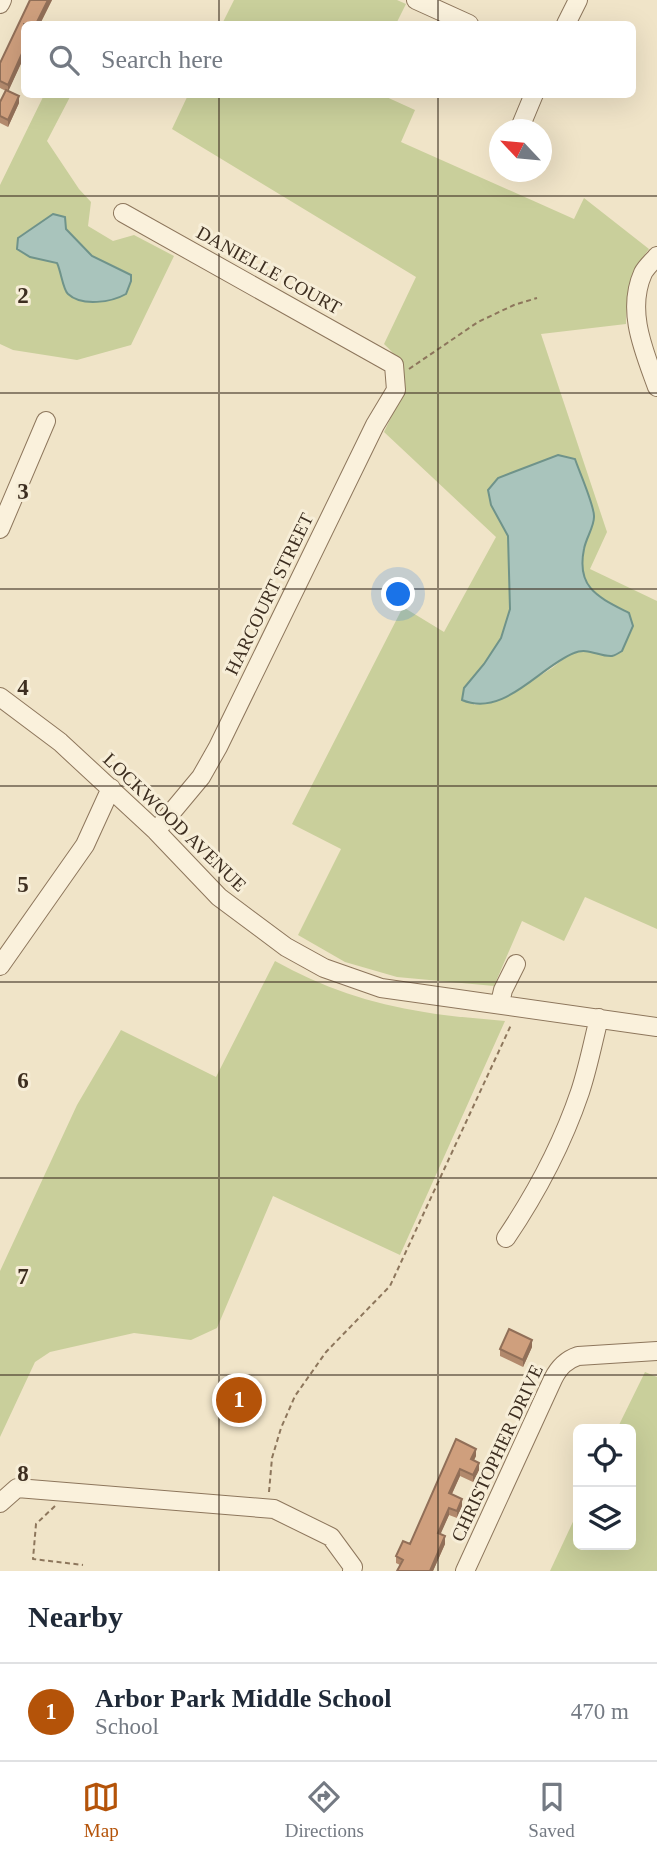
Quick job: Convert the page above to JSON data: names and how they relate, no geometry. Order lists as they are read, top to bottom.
{
  "streets": {
    "street": [
      "DANIELLE COURT",
      "HARCOURT STREET",
      "LOCKWOOD AVENUE",
      "CHRISTOPHER DRIVE"
    ]
  },
  "crossings": [
    ["DANIELLE COURT", "HARCOURT STREET"],
    ["HARCOURT STREET", "LOCKWOOD AVENUE"]
  ],
  "north": "top left",
  "page": {
    "search": "Search here",
    "pins": "1",
    "heading": "Nearby",
    "list": [
      {
        "mark": "1",
        "name": "Arbor Park Middle School",
        "note": "School",
        "value": "470 m"
      }
    ],
    "nav": ["Map", "Directions", "Saved"]
  },
  "grid": {
    "rows": [
      "2",
      "3",
      "4",
      "5",
      "6",
      "7",
      "8"
    ]
  }
}
